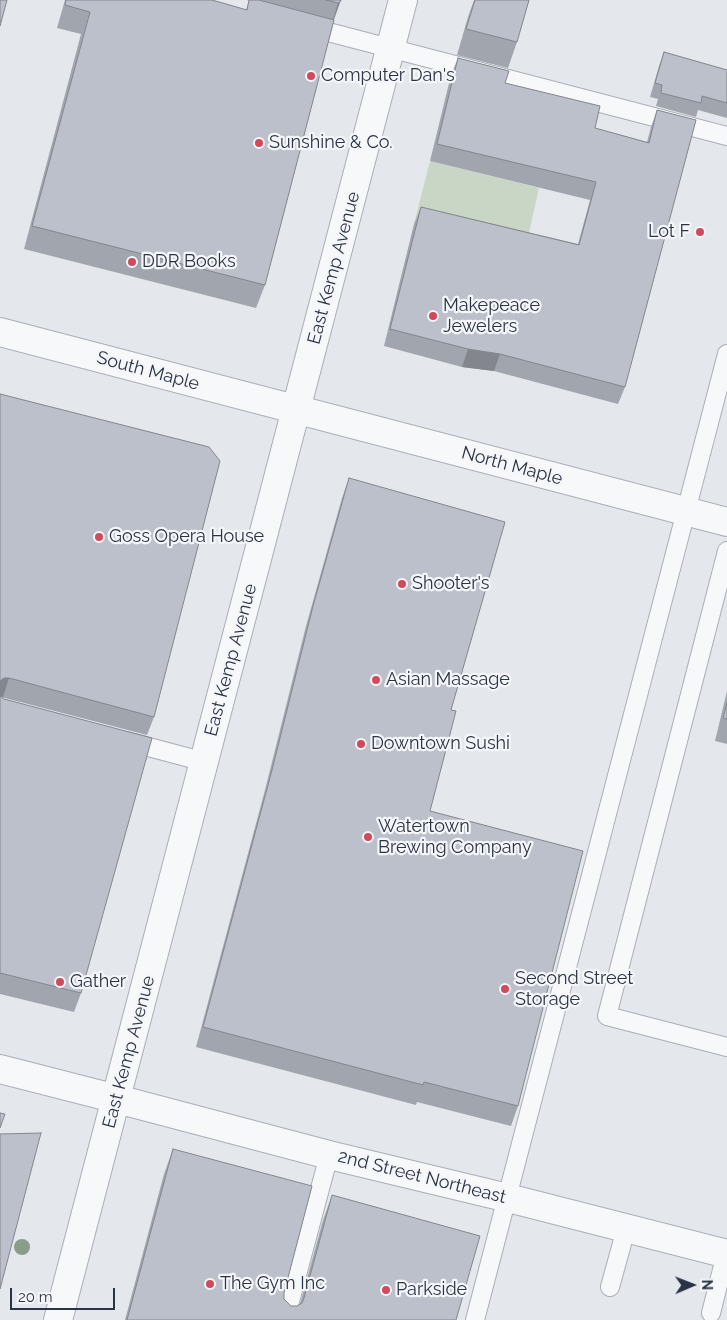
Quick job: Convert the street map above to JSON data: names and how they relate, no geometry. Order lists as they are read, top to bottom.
{
  "streets": {
    "street": [
      "East Kemp Avenue",
      "South Maple",
      "North Maple",
      "2nd Street Northeast"
    ]
  },
  "crossings": [
    ["East Kemp Avenue", "South Maple"],
    ["East Kemp Avenue", "North Maple"],
    ["East Kemp Avenue", "2nd Street Northeast"],
    ["South Maple", "North Maple"]
  ],
  "places": [
    "Computer Dan's",
    "Sunshine & Co.",
    "Lot F",
    "DDR Books",
    "Makepeace Jewelers",
    "Goss Opera House",
    "Shooter's",
    "Asian Massage",
    "Downtown Sushi",
    "Watertown Brewing Company",
    "Gather",
    "Second Street Storage",
    "The Gym Inc",
    "Parkside"
  ],
  "scale_bar": "20 m",
  "north": "right"
}
